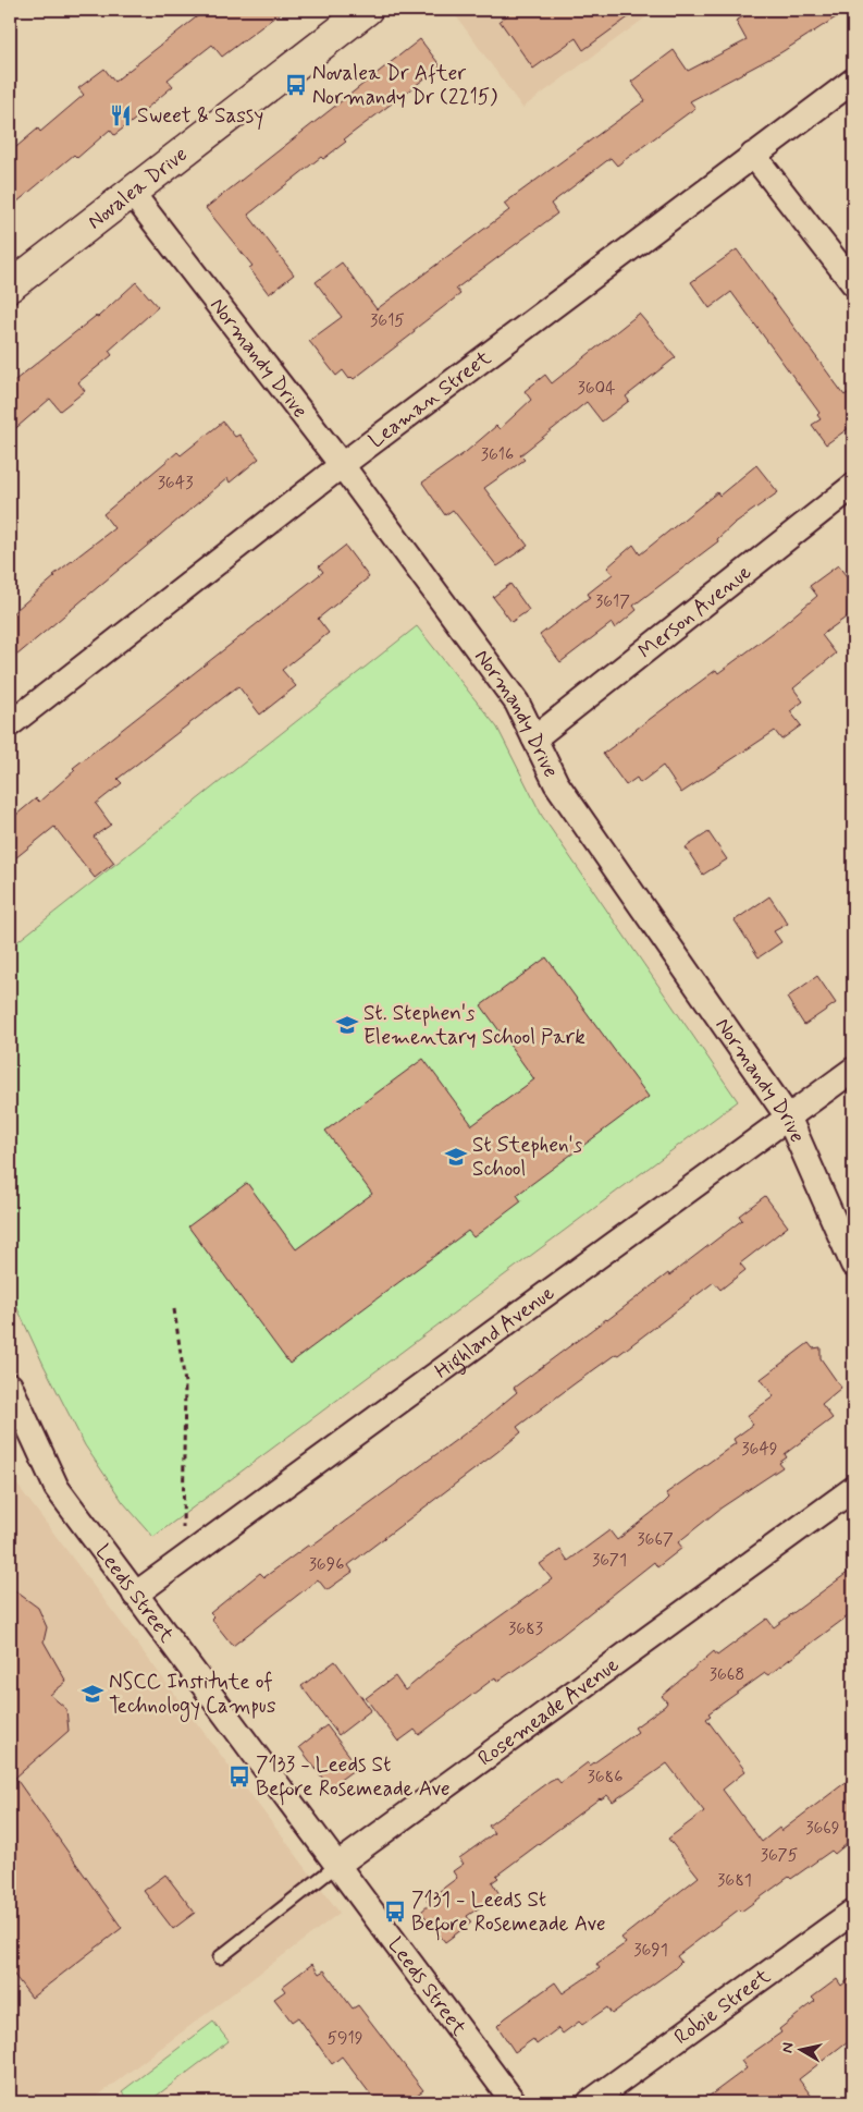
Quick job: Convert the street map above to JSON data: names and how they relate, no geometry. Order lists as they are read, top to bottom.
{
  "streets": {
    "street": [
      "Novalea Drive",
      "Normandy Drive",
      "Leaman Street",
      "Merson Avenue",
      "Highland Avenue",
      "Leeds Street",
      "Rosemeade Avenue",
      "Robie Street"
    ]
  },
  "crossings": [
    ["Novalea Drive", "Normandy Drive"],
    ["Normandy Drive", "Leaman Street"],
    ["Normandy Drive", "Merson Avenue"],
    ["Normandy Drive", "Highland Avenue"],
    ["Highland Avenue", "Leeds Street"],
    ["Leeds Street", "Rosemeade Avenue"]
  ],
  "places": {
    "bus stop": ["Novalea Dr After Normandy Dr (2215)", "7133 - Leeds St Before Rosemeade Ave", "7131 - Leeds St Before Rosemeade Ave"],
    "restaurant": ["Sweet & Sassy"],
    "school or university": ["St. Stephen's Elementary School Park", "St Stephen's School", "NSCC Institute of Technology Campus"]
  },
  "house_numbers": [
    "3615",
    "3604",
    "3616",
    "3643",
    "3617",
    "3649",
    "3667",
    "3671",
    "3696",
    "3683",
    "3668",
    "3686",
    "3669",
    "3675",
    "3681",
    "3691",
    "5919"
  ],
  "north": "left"
}
